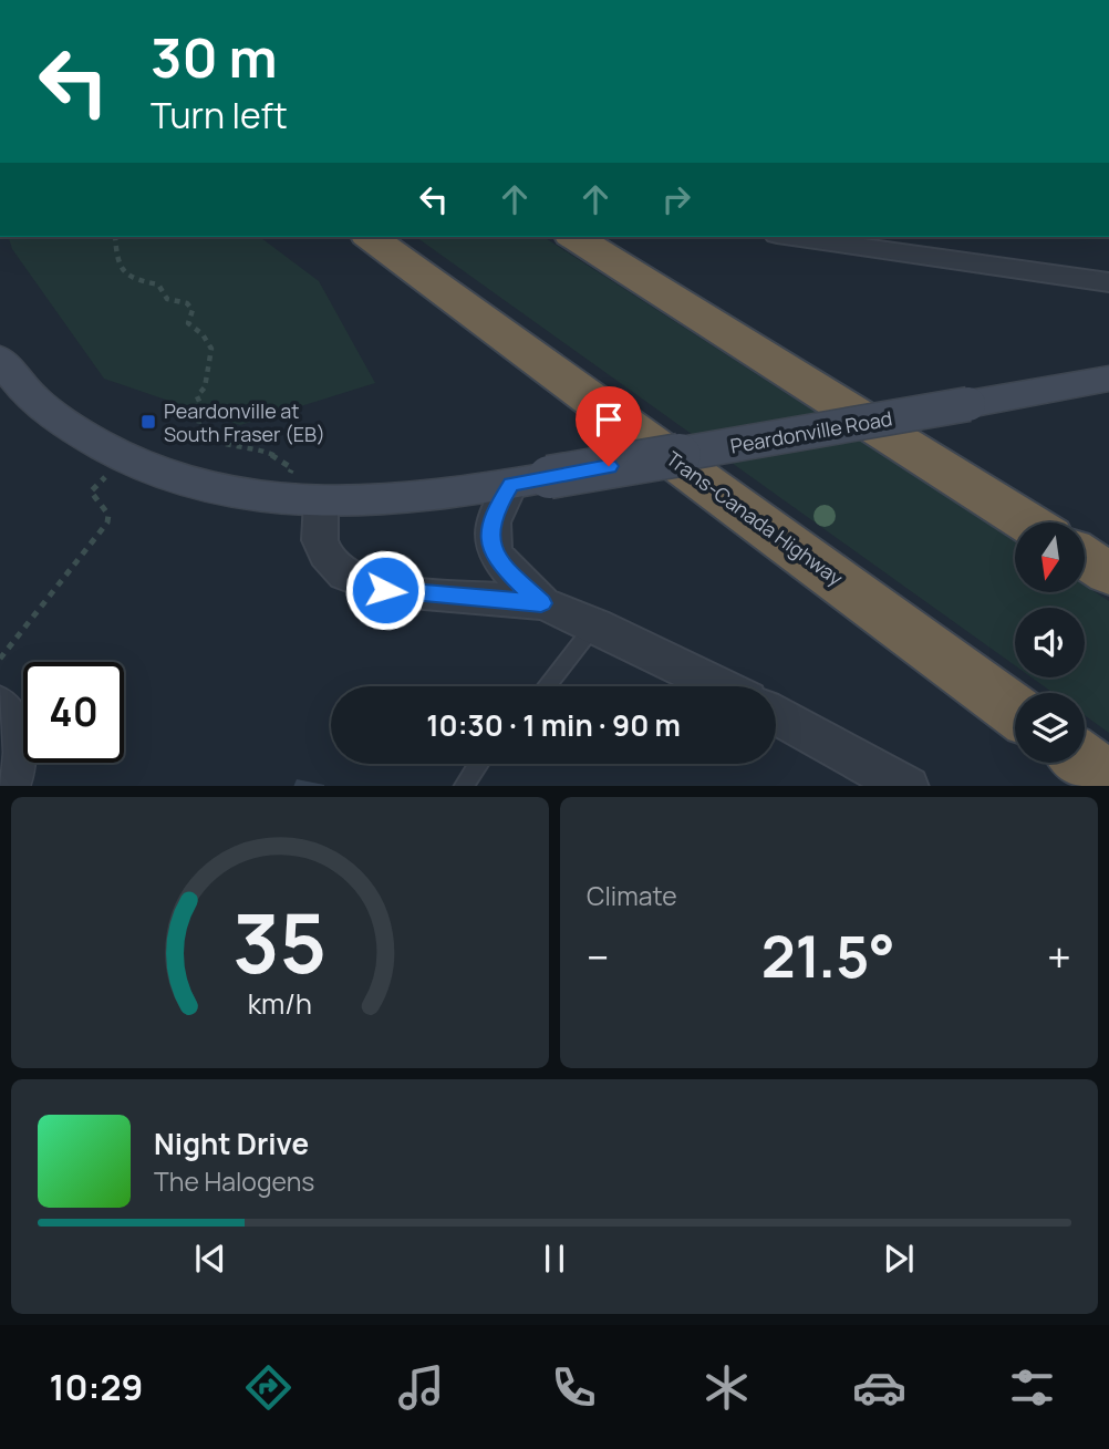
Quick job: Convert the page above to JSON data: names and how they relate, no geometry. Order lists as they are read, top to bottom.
{
  "streets": {
    "highway": ["Trans-Canada Highway"],
    "main road": ["Peardonville Road"]
  },
  "places": {
    "transit": ["Peardonville at South Fraser (EB)"]
  },
  "north": "bottom",
  "page": {
    "turn": ["30 m", "Turn left"],
    "limit": "40",
    "trip": "10:30 · 1 min · 90 m",
    "tile": "Climate",
    "heat": ["−", "21.5°", "+"],
    "song": ["Night Drive", "The Halogens"],
    "tabs": "10:29",
    "gauge": ["35", "km/h"]
  }
}
